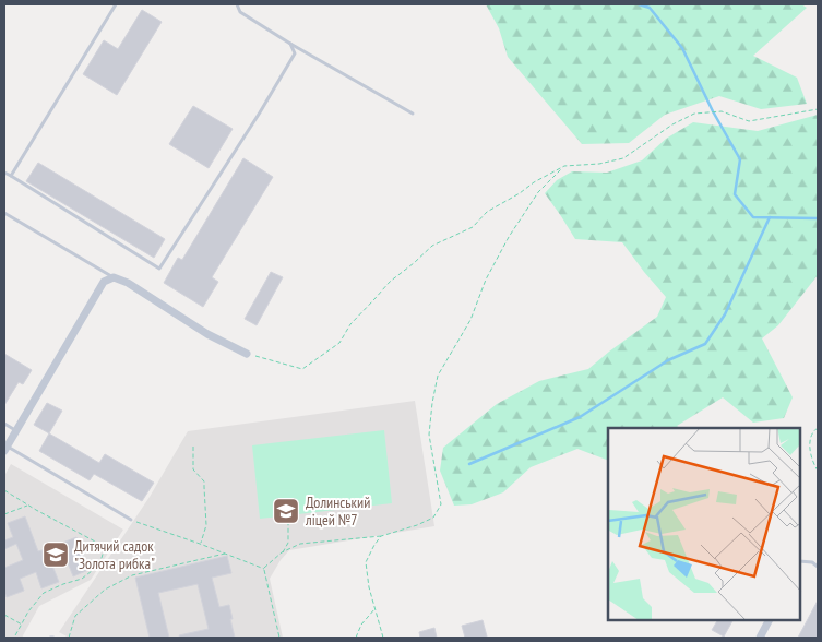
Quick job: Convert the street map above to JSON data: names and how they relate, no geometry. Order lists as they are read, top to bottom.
{
  "places": {
    "school or university": ["Долинський ліцей №7", "Дитячий садок \"Золота рибка\""]
  }
}
